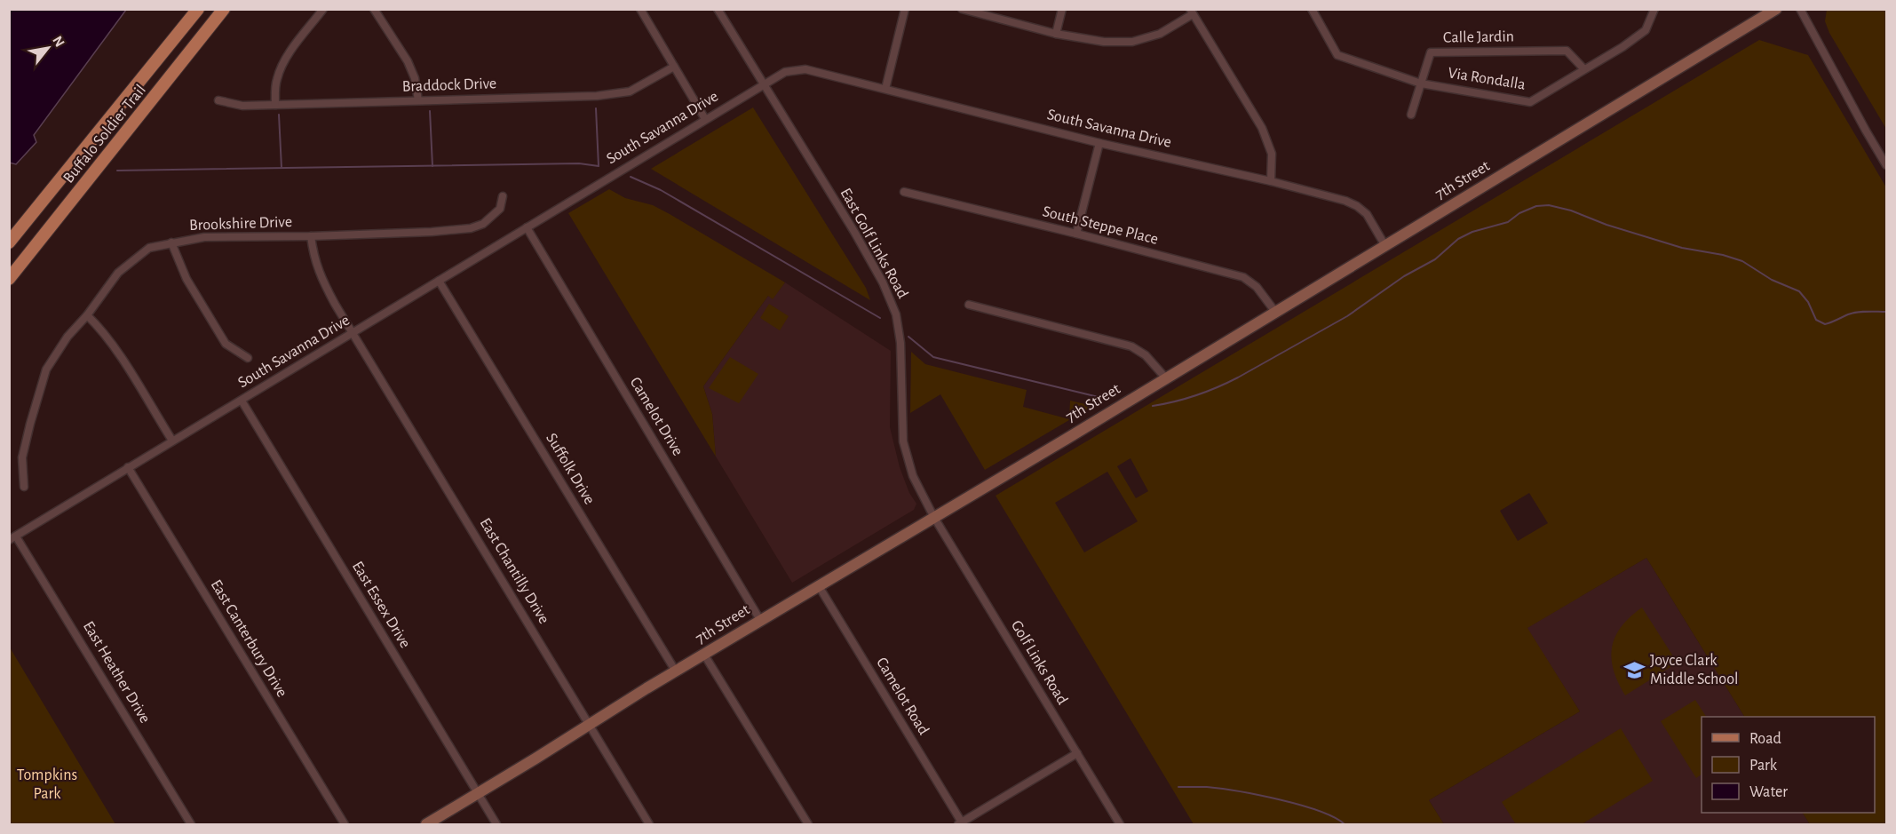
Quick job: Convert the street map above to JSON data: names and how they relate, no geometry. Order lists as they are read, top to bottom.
{
  "streets": {
    "main road": ["Buffalo Soldier Trail", "7th Street"],
    "street": [
      "Calle Jardin",
      "Via Rondalla",
      "Braddock Drive",
      "South Savanna Drive",
      "Brookshire Drive",
      "South Steppe Place",
      "East Golf Links Road",
      "Camelot Drive",
      "Suffolk Drive",
      "East Chantilly Drive",
      "East Essex Drive",
      "East Canterbury Drive",
      "Golf Links Road",
      "East Heather Drive",
      "Camelot Road"
    ]
  },
  "crossings": [
    ["Calle Jardin", "Via Rondalla"],
    ["South Savanna Drive", "7th Street"],
    ["South Savanna Drive", "East Golf Links Road"],
    ["South Savanna Drive", "Camelot Drive"],
    ["South Savanna Drive", "Suffolk Drive"],
    ["South Savanna Drive", "East Chantilly Drive"],
    ["South Savanna Drive", "East Essex Drive"],
    ["South Savanna Drive", "East Canterbury Drive"],
    ["South Savanna Drive", "East Heather Drive"],
    ["7th Street", "South Steppe Place"],
    ["7th Street", "East Golf Links Road"],
    ["7th Street", "Camelot Drive"],
    ["7th Street", "Suffolk Drive"],
    ["7th Street", "East Chantilly Drive"],
    ["7th Street", "East Essex Drive"],
    ["7th Street", "Golf Links Road"],
    ["7th Street", "Camelot Road"],
    ["Brookshire Drive", "East Chantilly Drive"],
    ["East Golf Links Road", "Golf Links Road"]
  ],
  "parks": ["Tompkins Park"],
  "places": {
    "school or university": ["Joyce Clark Middle School"]
  },
  "legend": ["Road", "Park", "Water"],
  "north": "top right"
}
